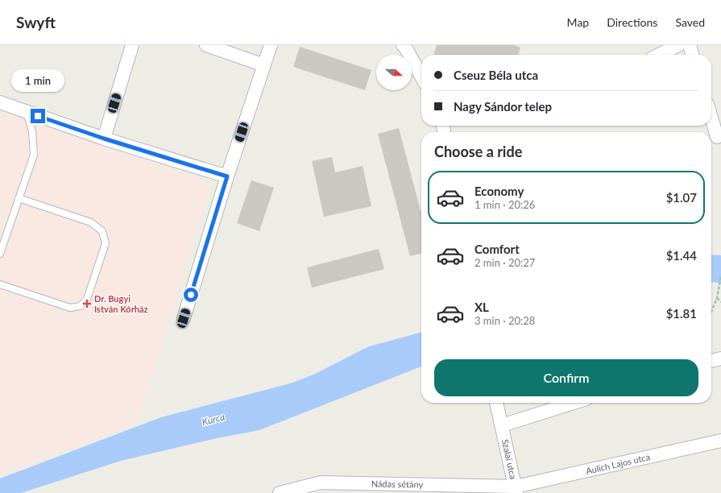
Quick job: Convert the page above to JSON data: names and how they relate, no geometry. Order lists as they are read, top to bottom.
{
  "streets": {
    "street": ["Szalai utca", "Aulich Lajos utca", "Nádas sétány"]
  },
  "crossings": [
    ["Szalai utca", "Aulich Lajos utca"],
    ["Szalai utca", "Nádas sétány"],
    ["Aulich Lajos utca", "Nádas sétány"]
  ],
  "water": ["Kurca"],
  "places": {
    "health": ["Dr. Bugyi István Kórház"]
  },
  "north": "right",
  "page": {
    "header": "Swyft",
    "nav": ["Map", "Directions", "Saved"],
    "banner": ["Cseuz Béla utca", "Nagy Sándor telep"],
    "bubble": "1 min",
    "heading": "Choose a ride",
    "list": [
      {
        "name": "Economy",
        "note": "1 min · 20:26",
        "value": "$1.07"
      },
      {
        "name": "Comfort",
        "note": "2 min · 20:27",
        "value": "$1.44"
      },
      {
        "name": "XL",
        "note": "3 min · 20:28",
        "value": "$1.81"
      }
    ],
    "buttons": "Confirm"
  }
}
